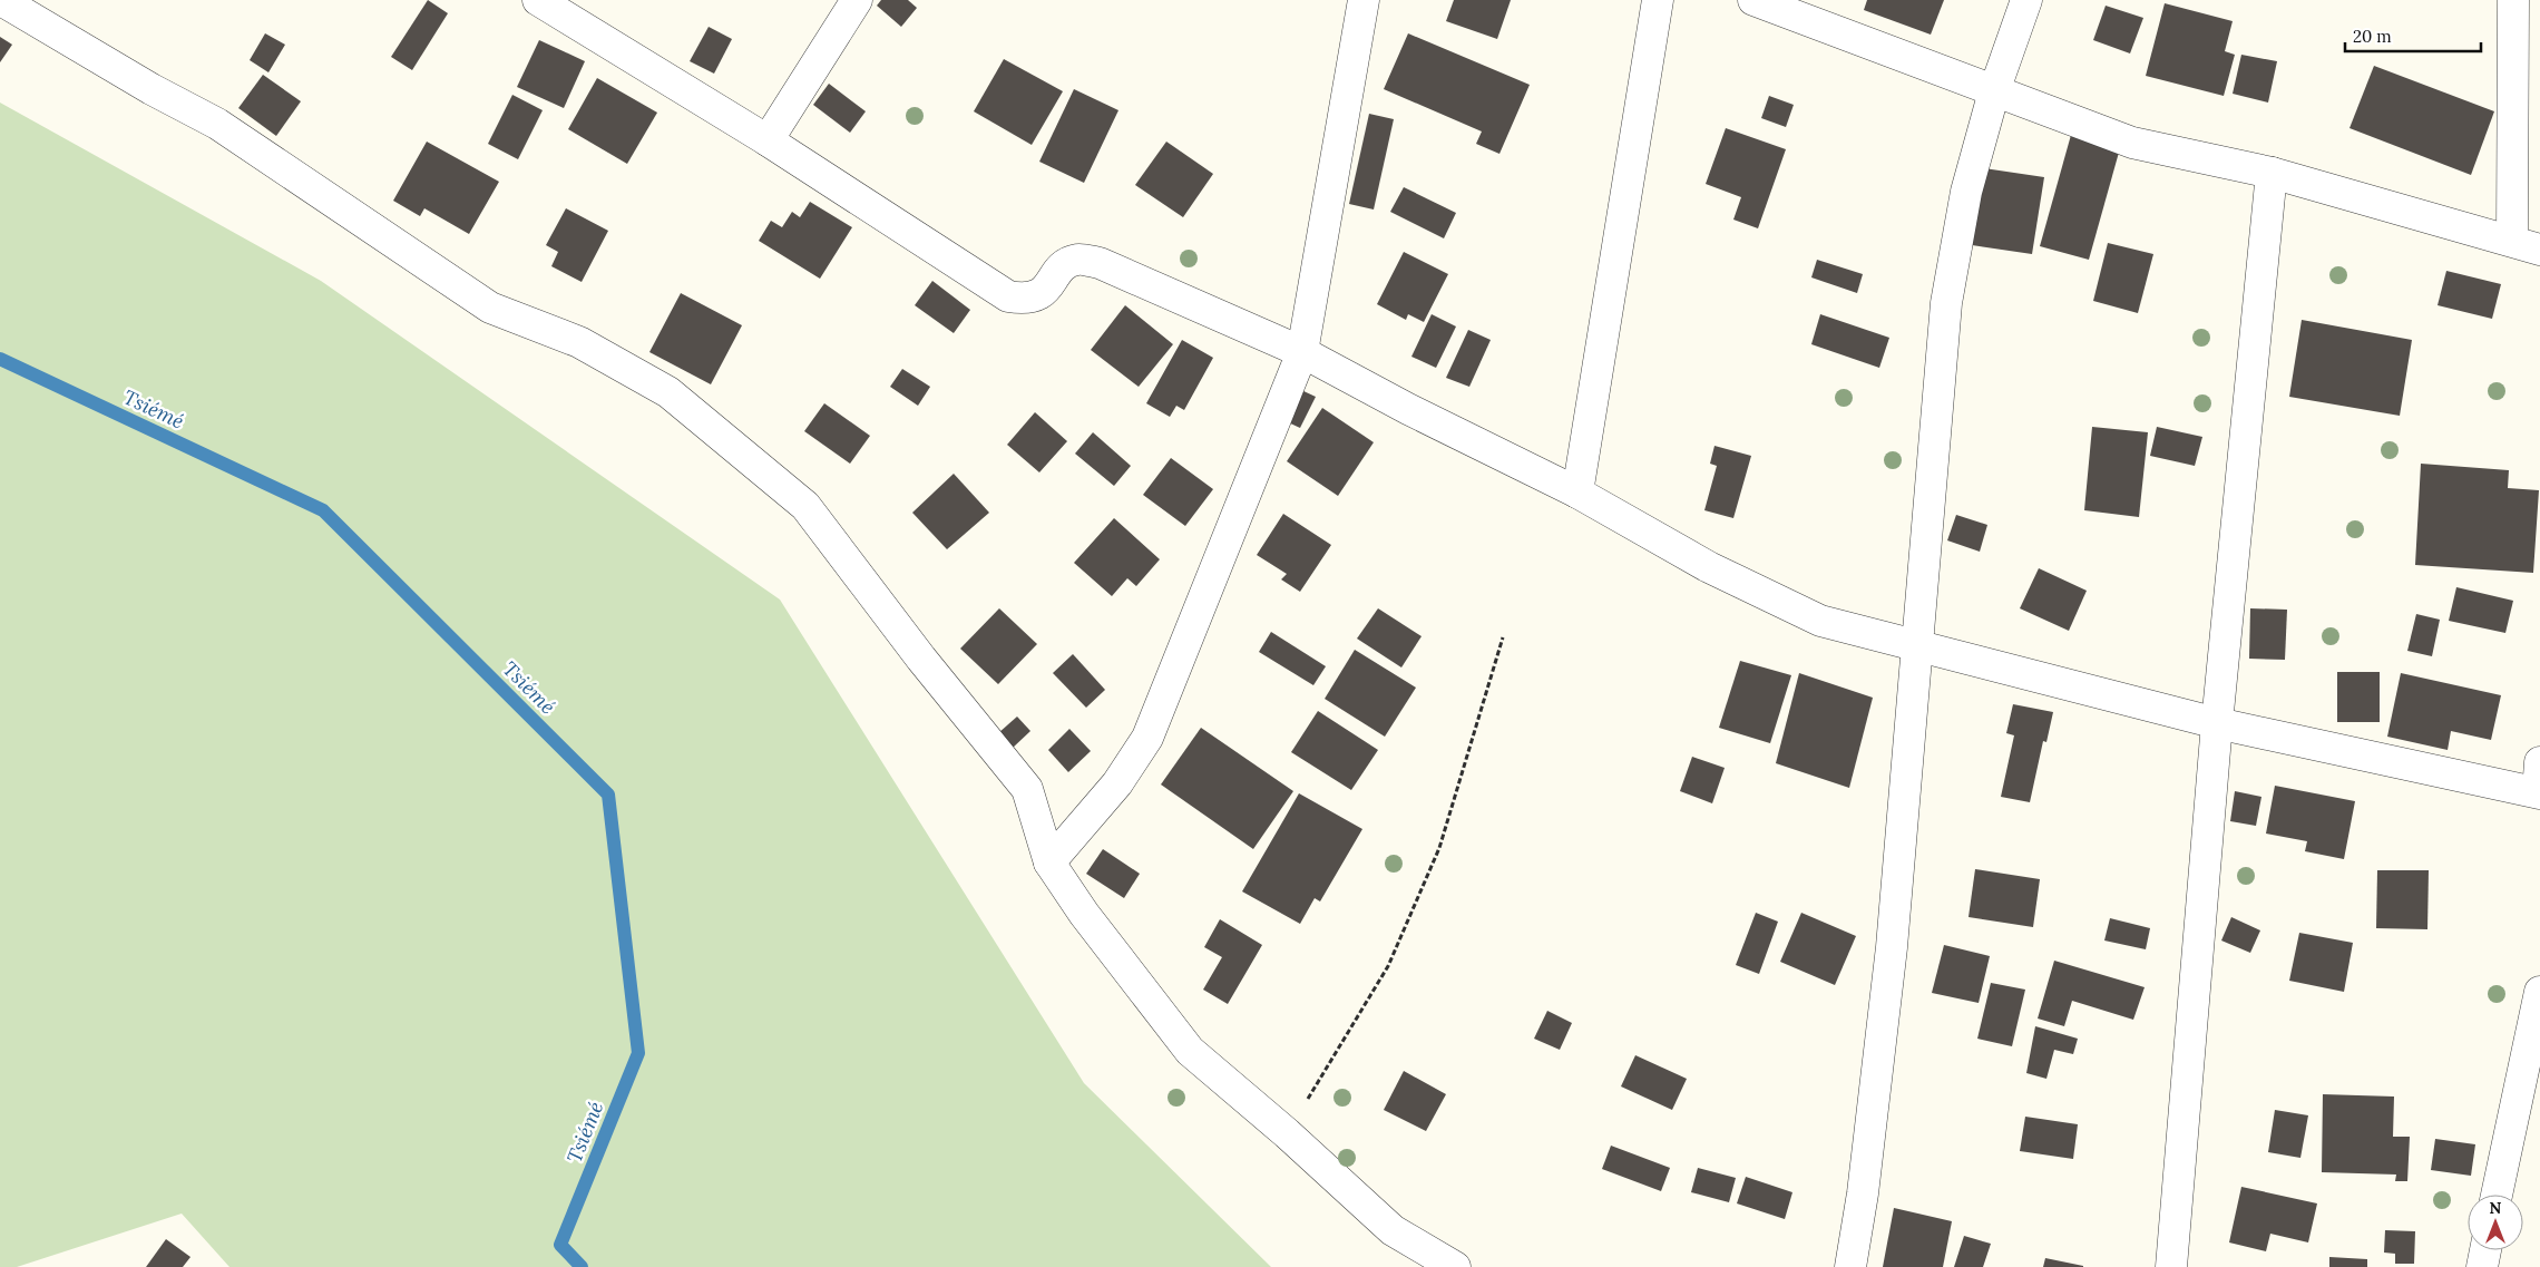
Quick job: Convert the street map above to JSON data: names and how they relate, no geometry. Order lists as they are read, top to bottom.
{
  "water": ["Tsiémé"],
  "scale_bar": "20 m",
  "north": "top"
}
